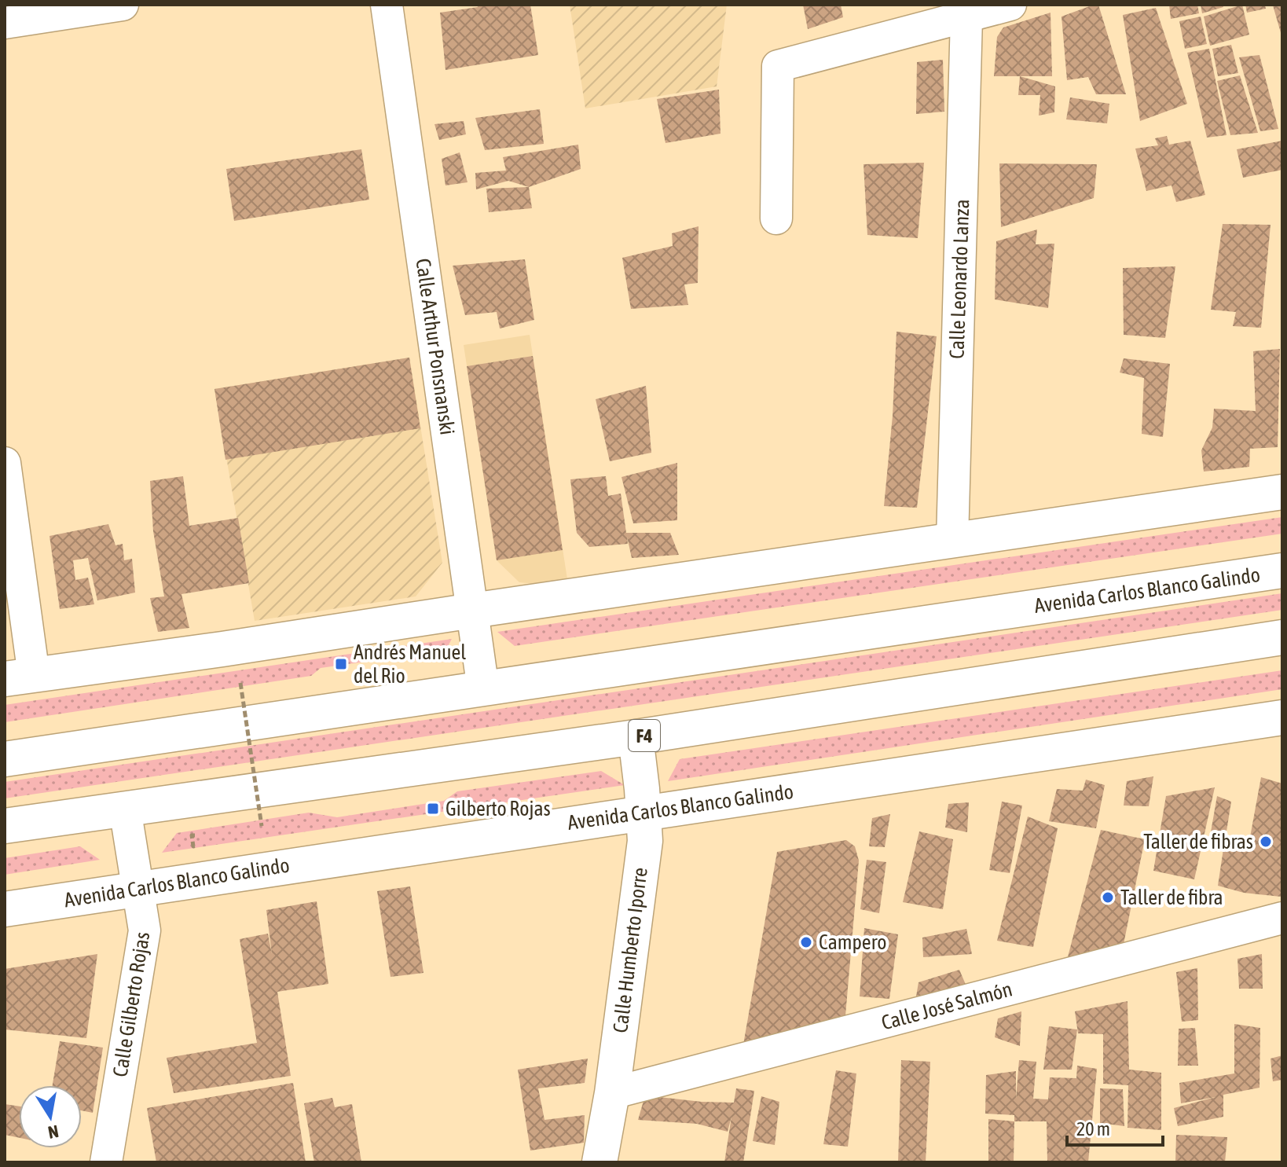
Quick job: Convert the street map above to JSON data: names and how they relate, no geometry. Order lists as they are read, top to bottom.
{
  "streets": {
    "main road": ["Avenida Carlos Blanco Galindo", "F4", "Calle Humberto Iporre"],
    "street": [
      "Calle Leonardo Lanza",
      "Calle Arthur Ponsnanski",
      "Calle Gilberto Rojas",
      "Calle José Salmón"
    ]
  },
  "crossings": [
    ["Calle Arthur Ponsnanski", "Avenida Carlos Blanco Galindo"],
    ["Avenida Carlos Blanco Galindo", "Calle Humberto Iporre"],
    ["Avenida Carlos Blanco Galindo", "Calle Gilberto Rojas"],
    ["F4", "Calle Humberto Iporre"],
    ["F4", "Calle Gilberto Rojas"],
    ["Calle Humberto Iporre", "Calle José Salmón"]
  ],
  "places": {
    "transit": ["Andrés Manuel del Rio", "Gilberto Rojas"],
    "other": ["Taller de fibras", "Taller de fibra", "Campero"]
  },
  "scale_bar": "20 m",
  "north": "bottom"
}
